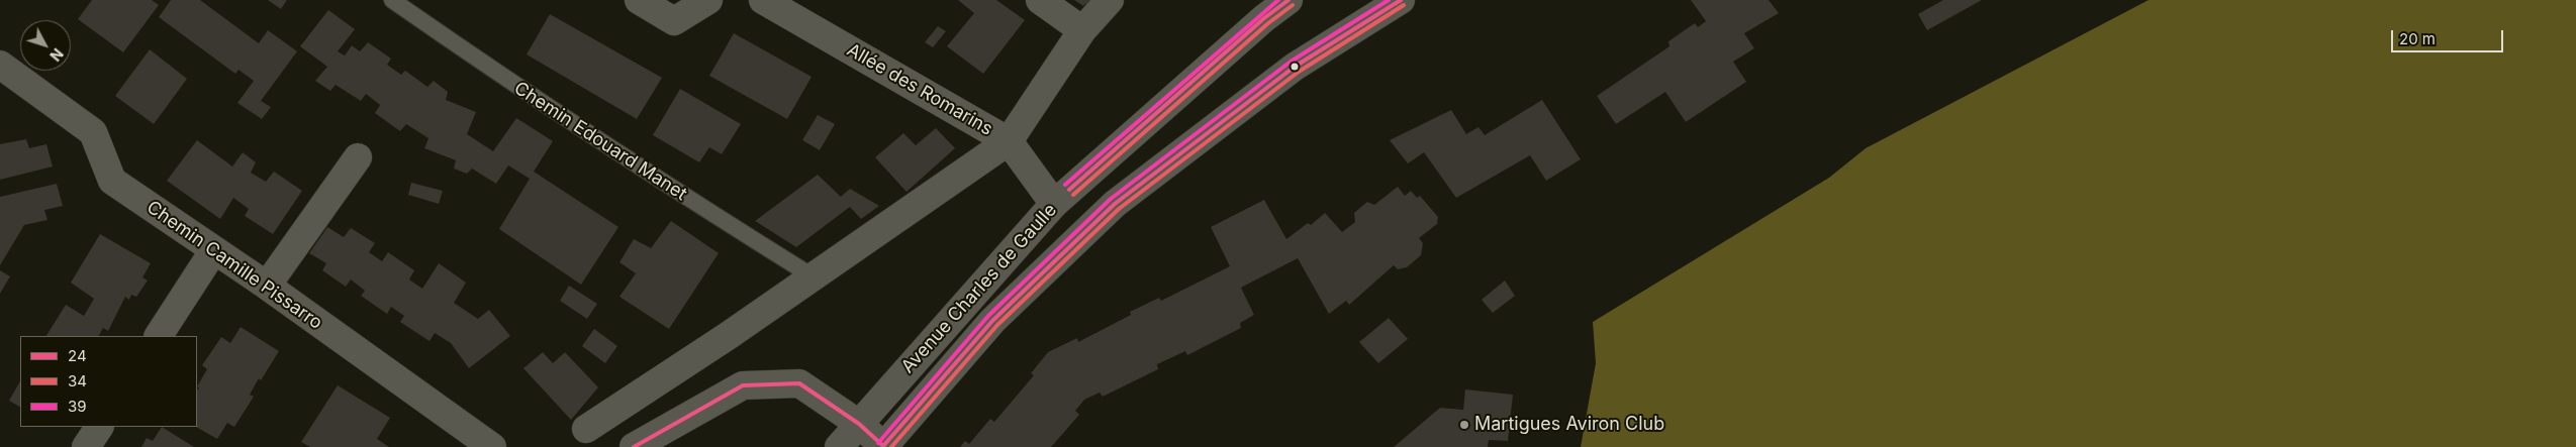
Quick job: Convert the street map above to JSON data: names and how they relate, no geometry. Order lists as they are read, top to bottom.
{
  "streets": {
    "street": ["Allée des Romarins", "Chemin Camille Pissarro", "Avenue Charles de Gaulle"],
    "lane": ["Chemin Edouard Manet"]
  },
  "crossings": [
    ["Allée des Romarins", "Avenue Charles de Gaulle"]
  ],
  "places": ["Martigues Aviron Club"],
  "lines": ["transit line 24", "transit line 39", "transit line 34"],
  "legend": ["24", "34", "39"],
  "scale_bar": "20 m",
  "north": "bottom right"
}
